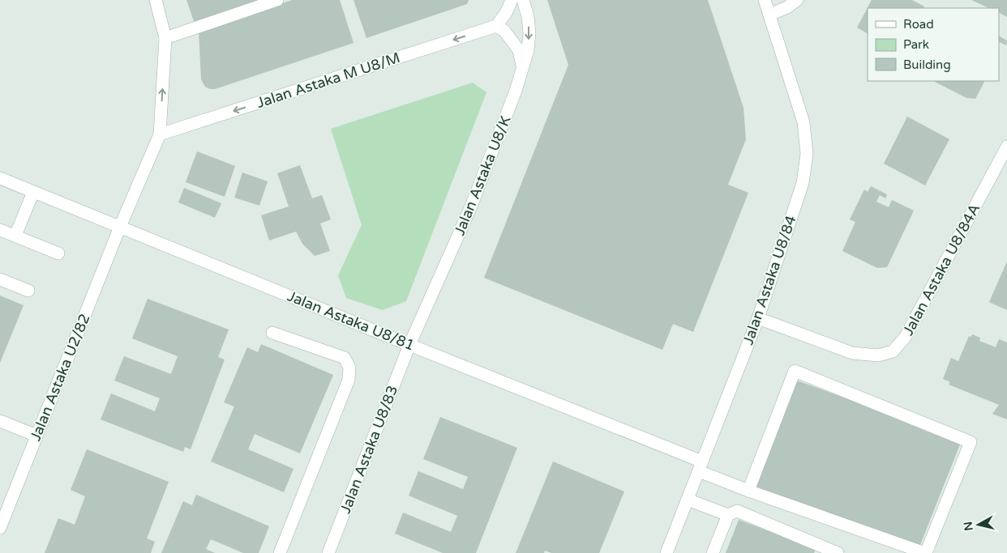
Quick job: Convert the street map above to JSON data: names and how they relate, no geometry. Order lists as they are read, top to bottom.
{
  "streets": {
    "street": [
      "Jalan Astaka M U8/M",
      "Jalan Astaka U8/K",
      "Jalan Astaka U8/84A",
      "Jalan Astaka U8/84",
      "Jalan Astaka U8/81",
      "Jalan Astaka U2/82",
      "Jalan Astaka U8/83"
    ]
  },
  "crossings": [
    ["Jalan Astaka M U8/M", "Jalan Astaka U2/82"],
    ["Jalan Astaka U8/K", "Jalan Astaka U8/81"],
    ["Jalan Astaka U8/K", "Jalan Astaka U8/83"],
    ["Jalan Astaka U8/84A", "Jalan Astaka U8/84"],
    ["Jalan Astaka U8/84", "Jalan Astaka U8/81"],
    ["Jalan Astaka U8/81", "Jalan Astaka U2/82"],
    ["Jalan Astaka U8/81", "Jalan Astaka U8/83"]
  ],
  "legend": ["Road", "Park", "Building"],
  "north": "left"
}
